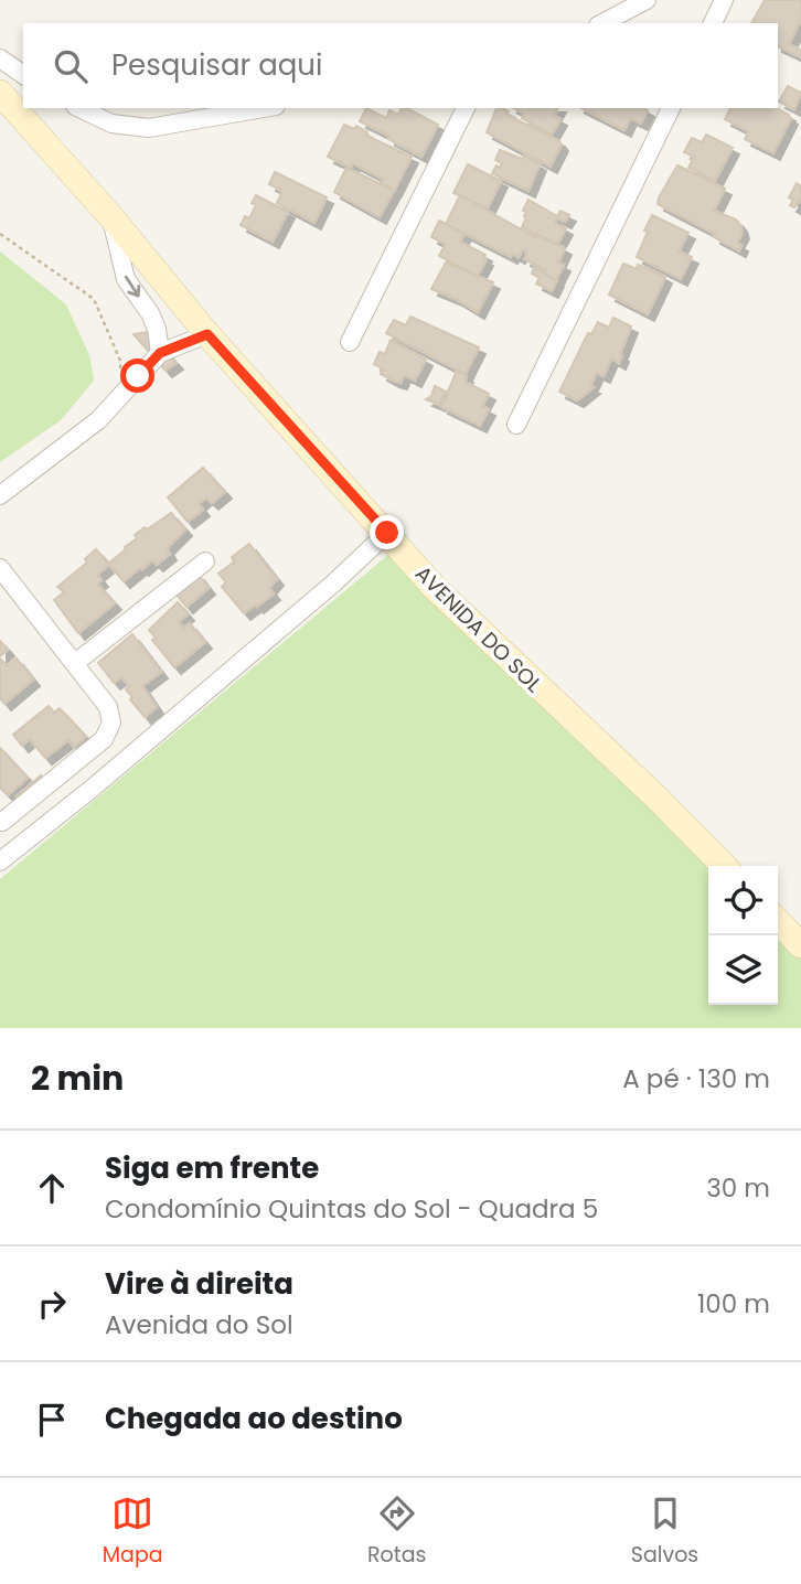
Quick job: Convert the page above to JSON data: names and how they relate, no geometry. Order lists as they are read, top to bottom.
{
  "streets": {
    "street": ["AVENIDA DO SOL"]
  },
  "page": {
    "search": "Pesquisar aqui",
    "heading": ["2 min", "A pé · 130 m"],
    "list": [
      ["Siga em frente", "Condomínio Quintas do Sol - Quadra 5", "30 m"],
      ["Vire à direita", "Avenida do Sol", "100 m"],
      "Chegada ao destino"
    ],
    "nav": ["Mapa", "Rotas", "Salvos"]
  }
}
